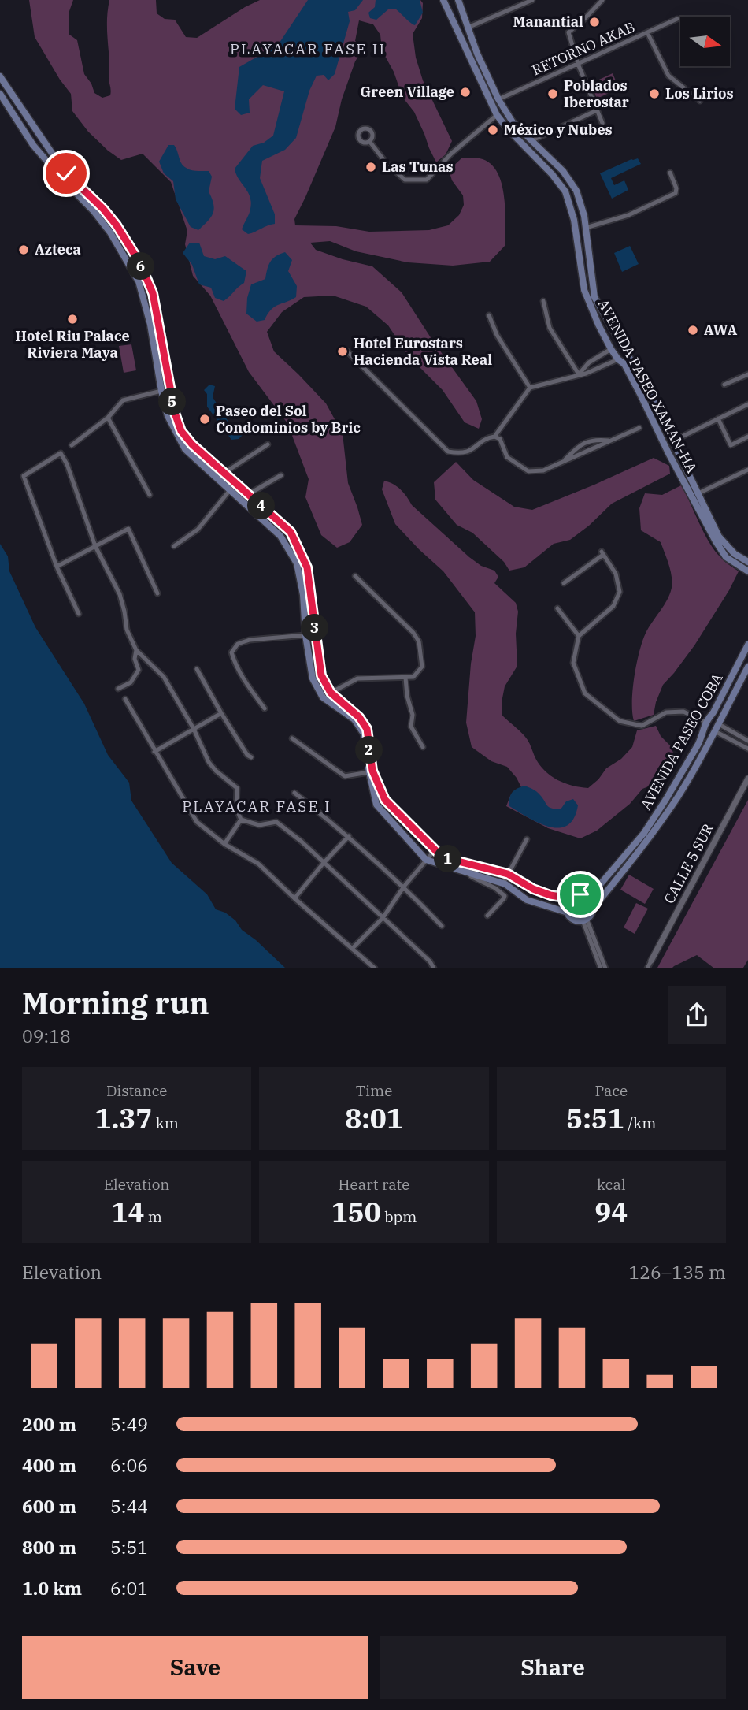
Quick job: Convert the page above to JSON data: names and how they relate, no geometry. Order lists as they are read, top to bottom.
{
  "streets": {
    "main road": ["AVENIDA PASEO XAMAN-HA", "AVENIDA PASEO COBA"],
    "street": ["RETORNO AKAB", "CALLE 5 SUR"]
  },
  "crossings": [
    ["RETORNO AKAB", "AVENIDA PASEO XAMAN-HA"]
  ],
  "districts": ["PLAYACAR FASE II", "PLAYACAR FASE I"],
  "places": [
    "Manantial",
    "Green Village",
    "Poblados Iberostar",
    "Los Lirios",
    "México y Nubes",
    "Las Tunas",
    "Azteca",
    "Hotel Riu Palace Riviera Maya",
    "AWA",
    "Hotel Eurostars Hacienda Vista Real",
    "Paseo del Sol Condominios by Bric"
  ],
  "north": "right",
  "page": {
    "pins": [
      "6",
      "5",
      "4",
      "3",
      "2",
      "1"
    ],
    "heading": ["Morning run", "09:18"],
    "stats": [
      ["Distance", "1.37 km"],
      ["Time", "8:01"],
      ["Pace", "5:51 /km"],
      ["Elevation", "14 m"],
      ["Heart rate", "150 bpm"],
      ["kcal", "94"]
    ],
    "chart": ["Elevation", "126–135 m"],
    "list": [
      {
        "name": "200 m",
        "note": "5:49"
      },
      {
        "name": "400 m",
        "note": "6:06"
      },
      {
        "name": "600 m",
        "note": "5:44"
      },
      {
        "name": "800 m",
        "note": "5:51"
      },
      {
        "name": "1.0 km",
        "note": "6:01"
      }
    ],
    "buttons": ["Save", "Share"]
  }
}
